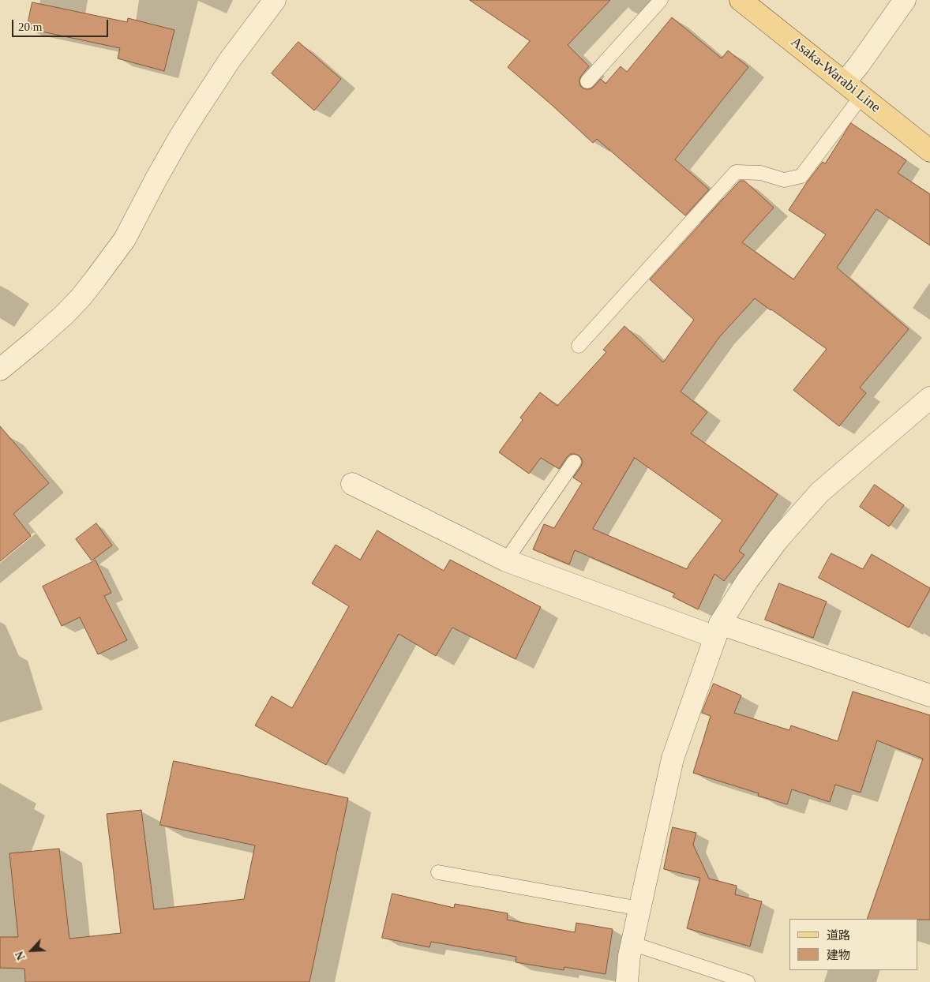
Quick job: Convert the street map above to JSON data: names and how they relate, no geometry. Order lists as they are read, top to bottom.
{
  "streets": {
    "main road": ["Asaka-Warabi Line"]
  },
  "legend": ["道路", "建物"],
  "scale_bar": "20 m",
  "north": "bottom left"
}
